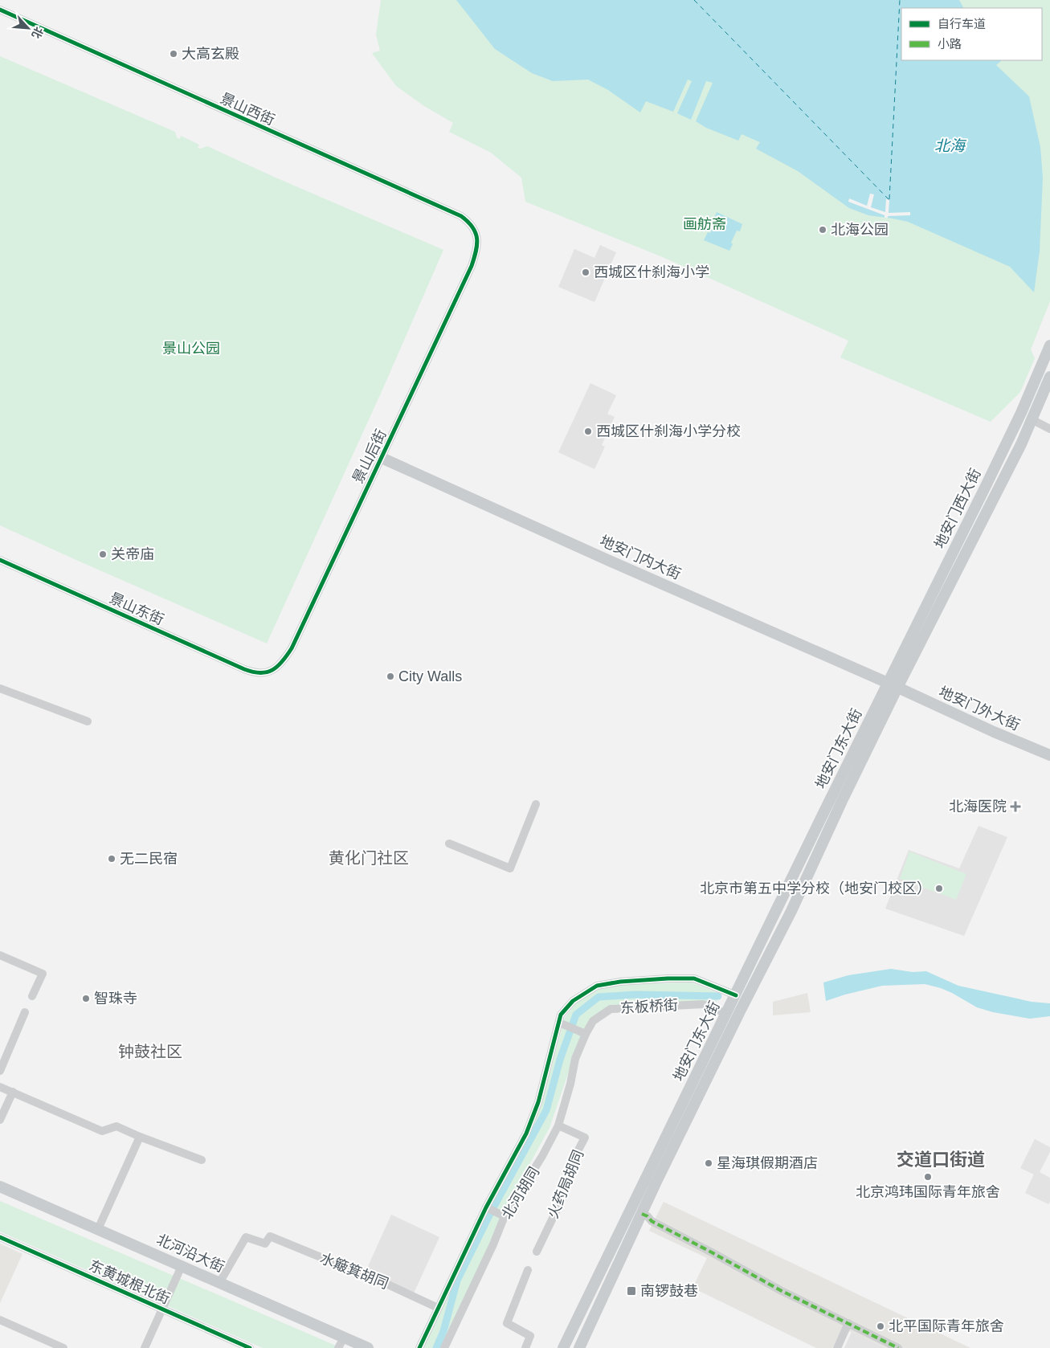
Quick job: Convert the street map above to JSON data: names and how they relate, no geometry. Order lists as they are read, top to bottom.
{
  "streets": {
    "main road": [
      "地安门西大街",
      "地安门内大街",
      "地安门外大街",
      "地安门东大街",
      "北河沿大街"
    ],
    "street": [
      "景山西街",
      "景山后街",
      "景山东街",
      "东板桥街",
      "火药局胡同",
      "北河胡同",
      "水簸箕胡同",
      "东黄城根北街"
    ]
  },
  "crossings": [
    ["景山西街", "景山后街"],
    ["景山后街", "地安门内大街"],
    ["景山后街", "景山东街"],
    ["地安门西大街", "地安门内大街"],
    ["地安门西大街", "地安门外大街"],
    ["地安门西大街", "地安门东大街"],
    ["地安门内大街", "地安门外大街"],
    ["地安门内大街", "地安门东大街"],
    ["地安门外大街", "地安门东大街"],
    ["地安门东大街", "东板桥街"],
    ["东板桥街", "北河胡同"],
    ["火药局胡同", "北河胡同"],
    ["北河沿大街", "水簸箕胡同"]
  ],
  "districts": ["黄化门社区", "钟鼓社区", "交道口街道"],
  "water": ["北海"],
  "parks": ["画舫斋", "景山公园"],
  "places": {
    "other": [
      "大高玄殿",
      "北海公园",
      "西城区什刹海小学",
      "西城区什刹海小学分校",
      "关帝庙",
      "City Walls",
      "无二民宿",
      "北京市第五中学分校（地安门校区）",
      "智珠寺",
      "星海琪假期酒店",
      "北京鸿玮国际青年旅舍",
      "北平国际青年旅舍"
    ],
    "health": ["北海医院"],
    "transit": ["南锣鼓巷"]
  },
  "legend": ["自行车道", "小路"],
  "north": "bottom right"
}
